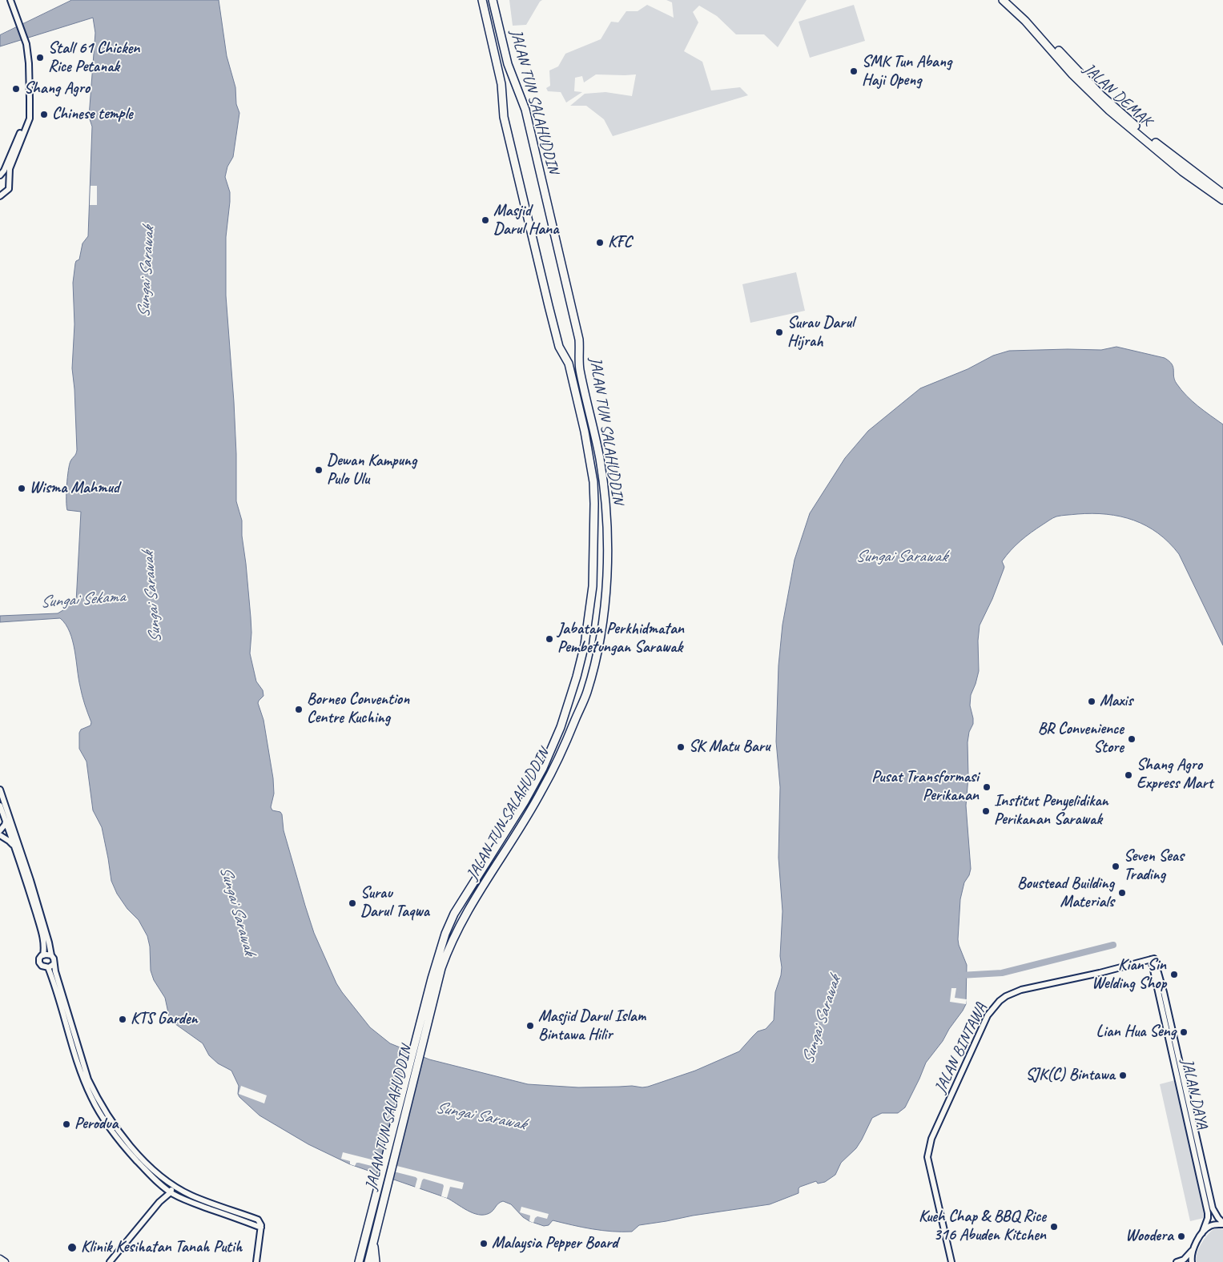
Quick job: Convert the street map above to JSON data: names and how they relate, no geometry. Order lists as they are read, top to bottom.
{
  "streets": {
    "highway": ["JALAN DEMAK", "JALAN TUN SALAHUDDIN"],
    "street": ["JALAN BINTAWA", "JALAN DAYA"]
  },
  "crossings": [
    ["JALAN BINTAWA", "JALAN DAYA"]
  ],
  "water": ["Sungai Sarawak", "Sungai Sekama"],
  "places": [
    "Stall 61 Chicken Rice Petanak",
    "SMK Tun Abang Haji Openg",
    "Shang Agro",
    "Chinese temple",
    "Masjid Darul Hana",
    "KFC",
    "Surau Darul Hijrah",
    "Dewan Kampung Pulo Ulu",
    "Wisma Mahmud",
    "Jabatan Perkhidmatan Pembetungan Sarawak",
    "Maxis",
    "Borneo Convention Centre Kuching",
    "BR Convenience Store",
    "SK Matu Baru",
    "Shang Agro Express Mart",
    "Pusat Transformasi Perikanan",
    "Institut Penyelidikan Perikanan Sarawak",
    "Seven Seas Trading",
    "Boustead Building Materials",
    "Surau Darul Taqwa",
    "Kian Sin Welding Shop",
    "KTS Garden",
    "Masjid Darul Islam Bintawa Hilir",
    "Lian Hua Seng",
    "SJK(C) Bintawa",
    "Perodua",
    "Kueh Chap & BBQ Rice 316 Abuden Kitchen",
    "Woodera",
    "Malaysia Pepper Board",
    "Klinik Kesihatan Tanah Putih"
  ]
}
